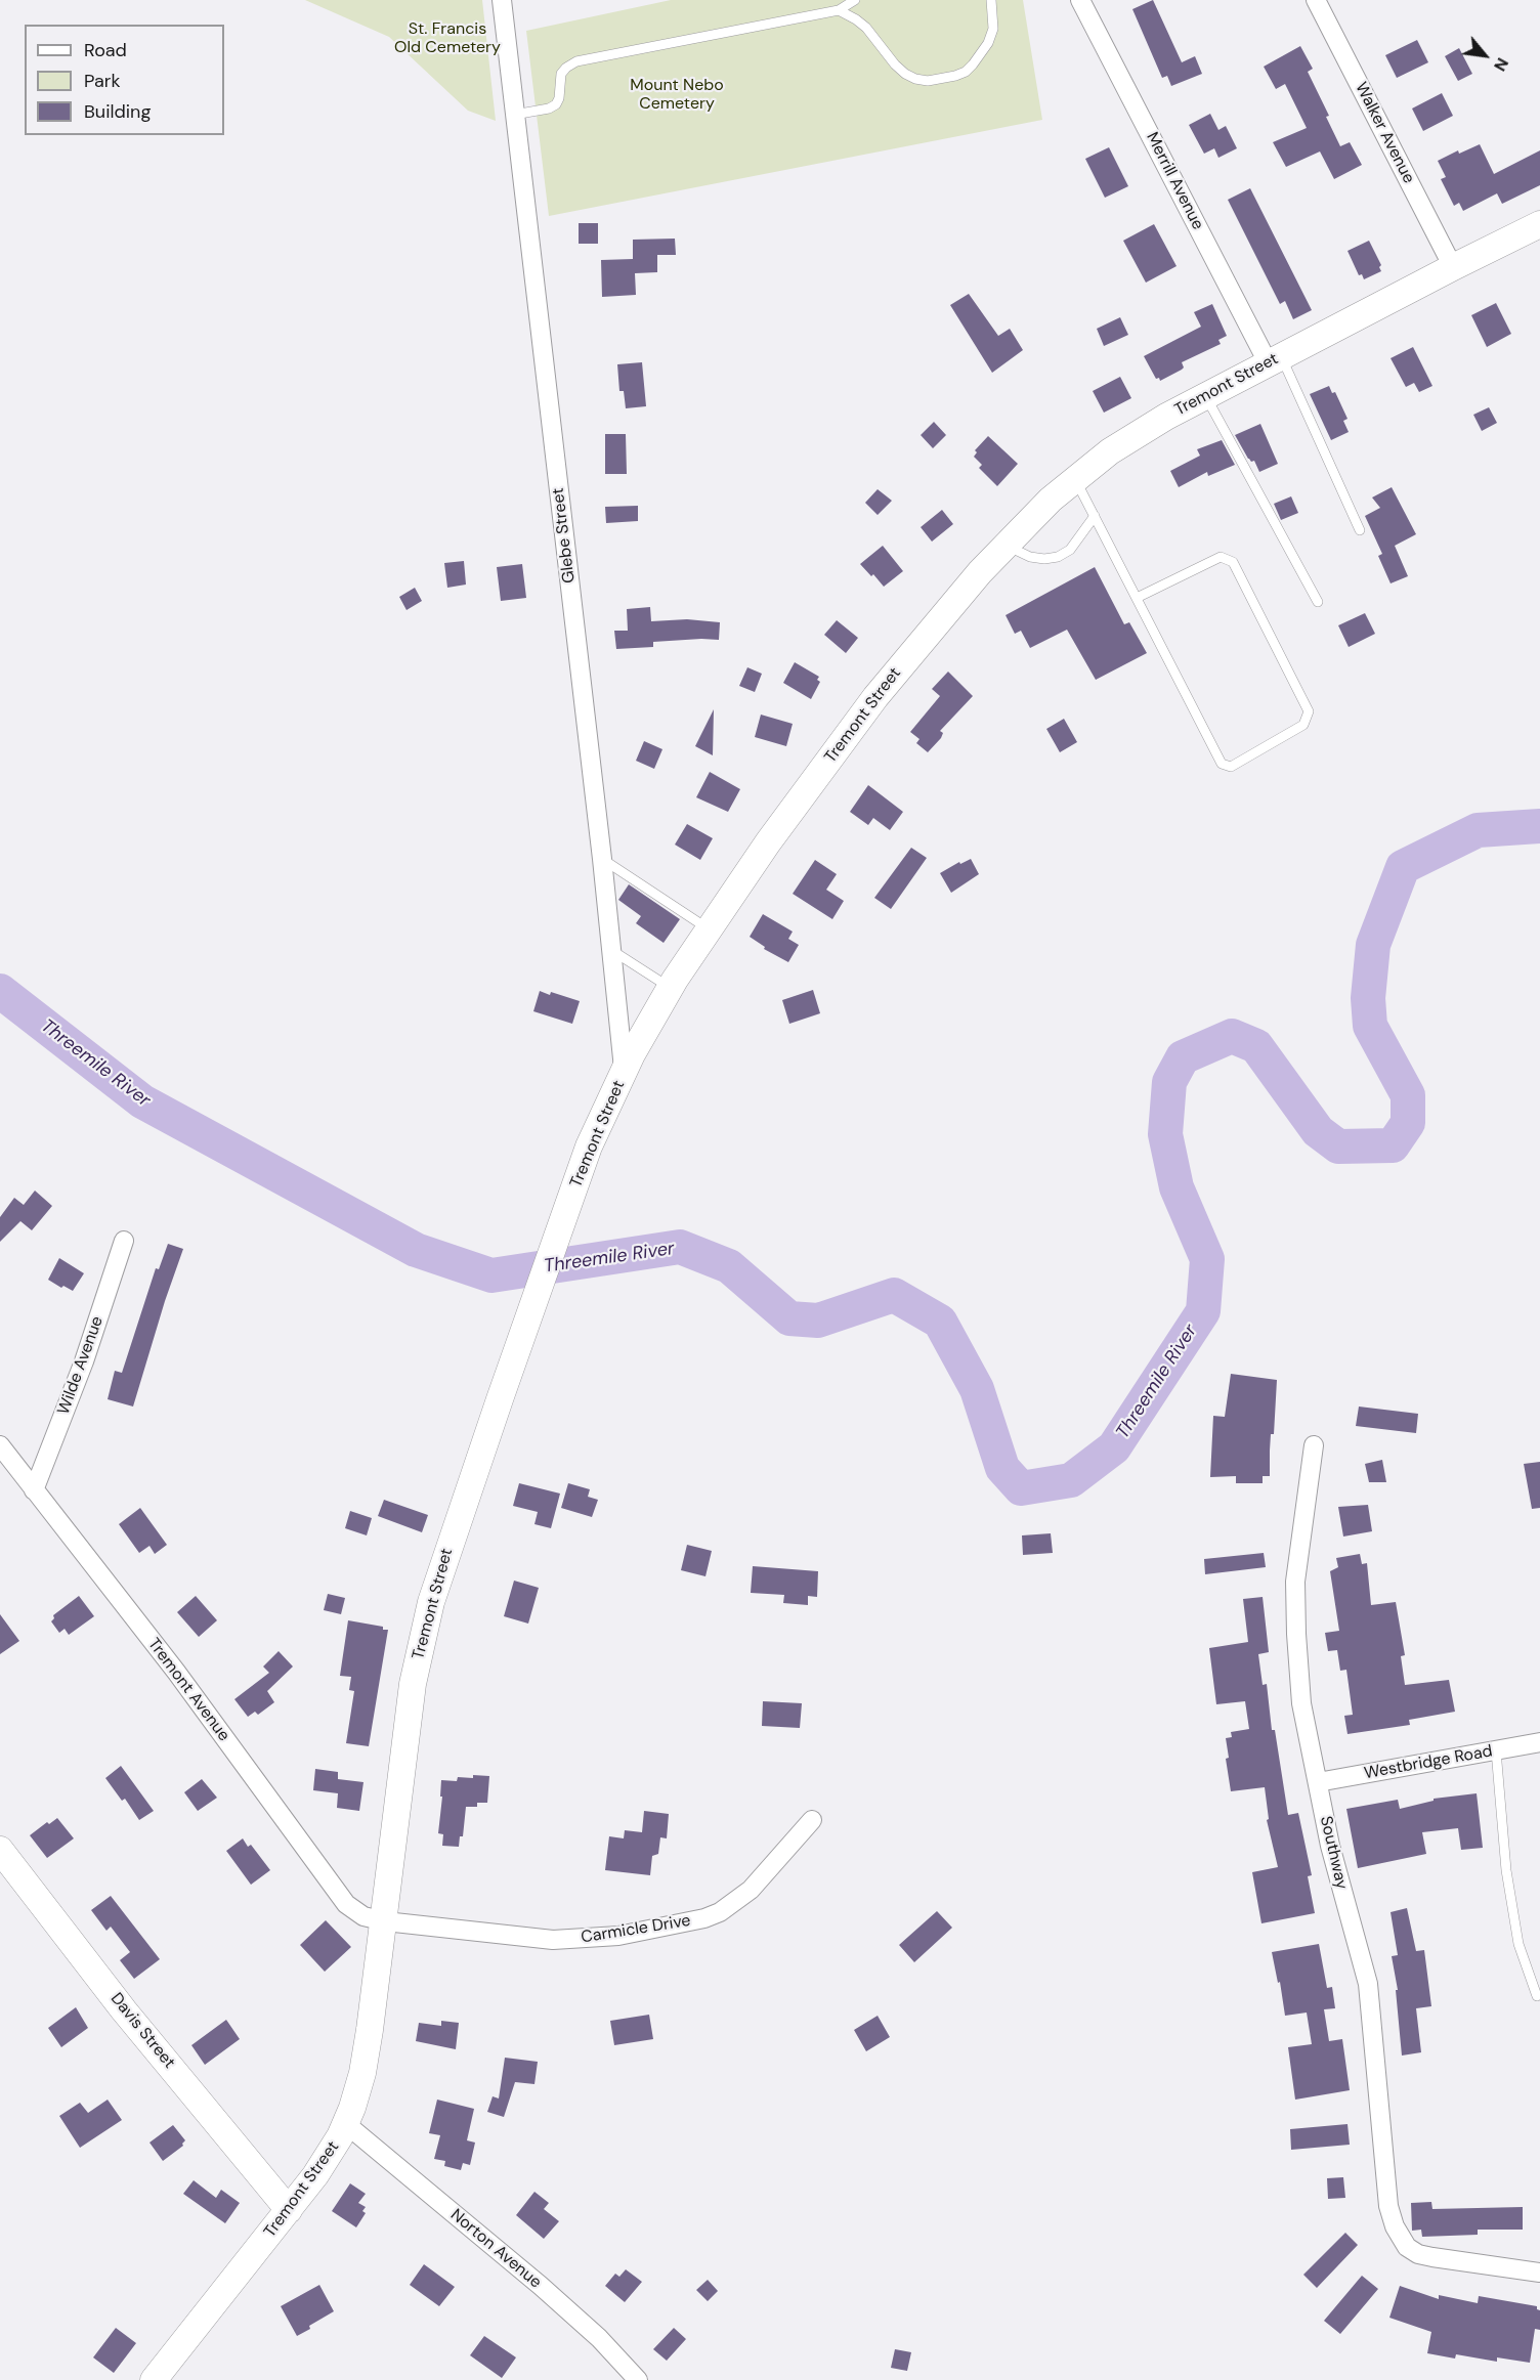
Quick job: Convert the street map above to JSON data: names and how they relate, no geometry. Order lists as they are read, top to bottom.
{
  "streets": {
    "main road": ["Tremont Street", "Davis Street"],
    "street": [
      "Walker Avenue",
      "Merrill Avenue",
      "Glebe Street",
      "Wilde Avenue",
      "Tremont Avenue",
      "Westbridge Road",
      "Southway",
      "Carmicle Drive",
      "Norton Avenue"
    ]
  },
  "crossings": [
    ["Walker Avenue", "Tremont Street"],
    ["Merrill Avenue", "Tremont Street"],
    ["Tremont Street", "Glebe Street"],
    ["Tremont Street", "Tremont Avenue"],
    ["Tremont Street", "Carmicle Drive"],
    ["Tremont Street", "Davis Street"],
    ["Tremont Street", "Norton Avenue"],
    ["Wilde Avenue", "Tremont Avenue"],
    ["Tremont Avenue", "Carmicle Drive"],
    ["Westbridge Road", "Southway"]
  ],
  "water": ["Threemile River"],
  "parks": ["St. Francis Old Cemetery", "Mount Nebo Cemetery"],
  "legend": ["Road", "Park", "Building"],
  "north": "bottom right"
}
